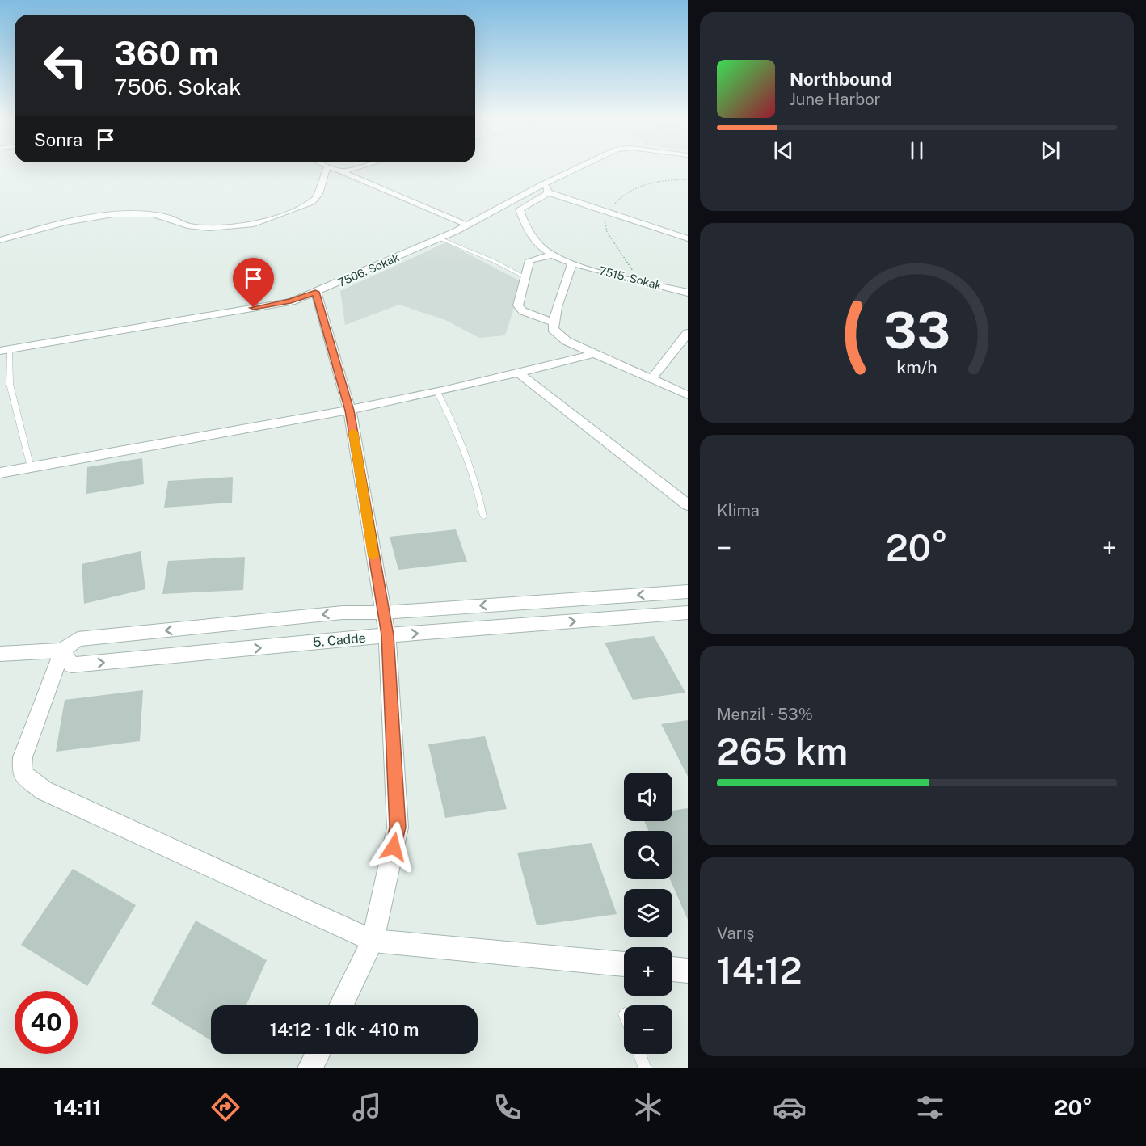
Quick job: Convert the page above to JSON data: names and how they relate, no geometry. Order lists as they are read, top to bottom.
{
  "streets": {
    "street": ["7506. Sokak", "7515. Sokak", "5. Cadde"]
  },
  "crossings": [
    ["7506. Sokak", "7515. Sokak"]
  ],
  "page": {
    "turn": ["360 m", "7506. Sokak"],
    "song": ["Northbound", "June Harbor"],
    "then": "Sonra",
    "tile": [
      "Klima",
      ["Menzil · 53%", "265 km"],
      ["Varış", "14:12"]
    ],
    "heat": ["−", "20°", "+"],
    "map_buttons": ["+", "−"],
    "limit": "40",
    "trip": "14:12 · 1 dk · 410 m",
    "tabs": ["14:11", "20°"],
    "gauge": ["33", "km/h"]
  }
}
